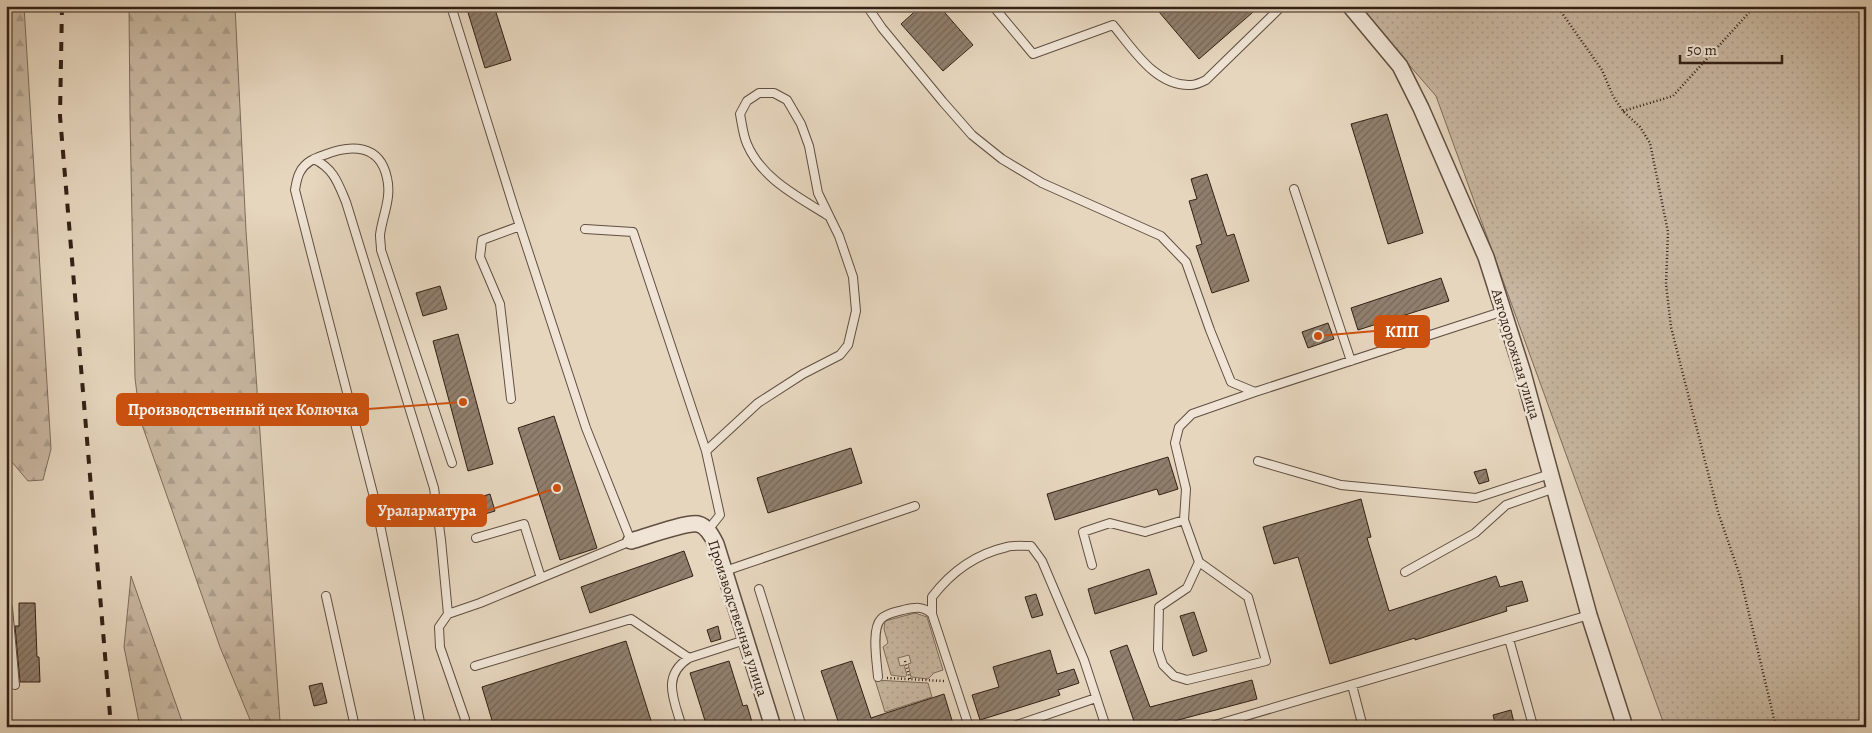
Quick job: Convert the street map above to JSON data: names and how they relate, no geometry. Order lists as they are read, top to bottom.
{
  "streets": {
    "street": ["Автодорожная улица", "Производственная улица"]
  },
  "places": ["КПП", "Производственный цех Колючка", "Ураларматура"],
  "scale_bar": "50 m"
}
